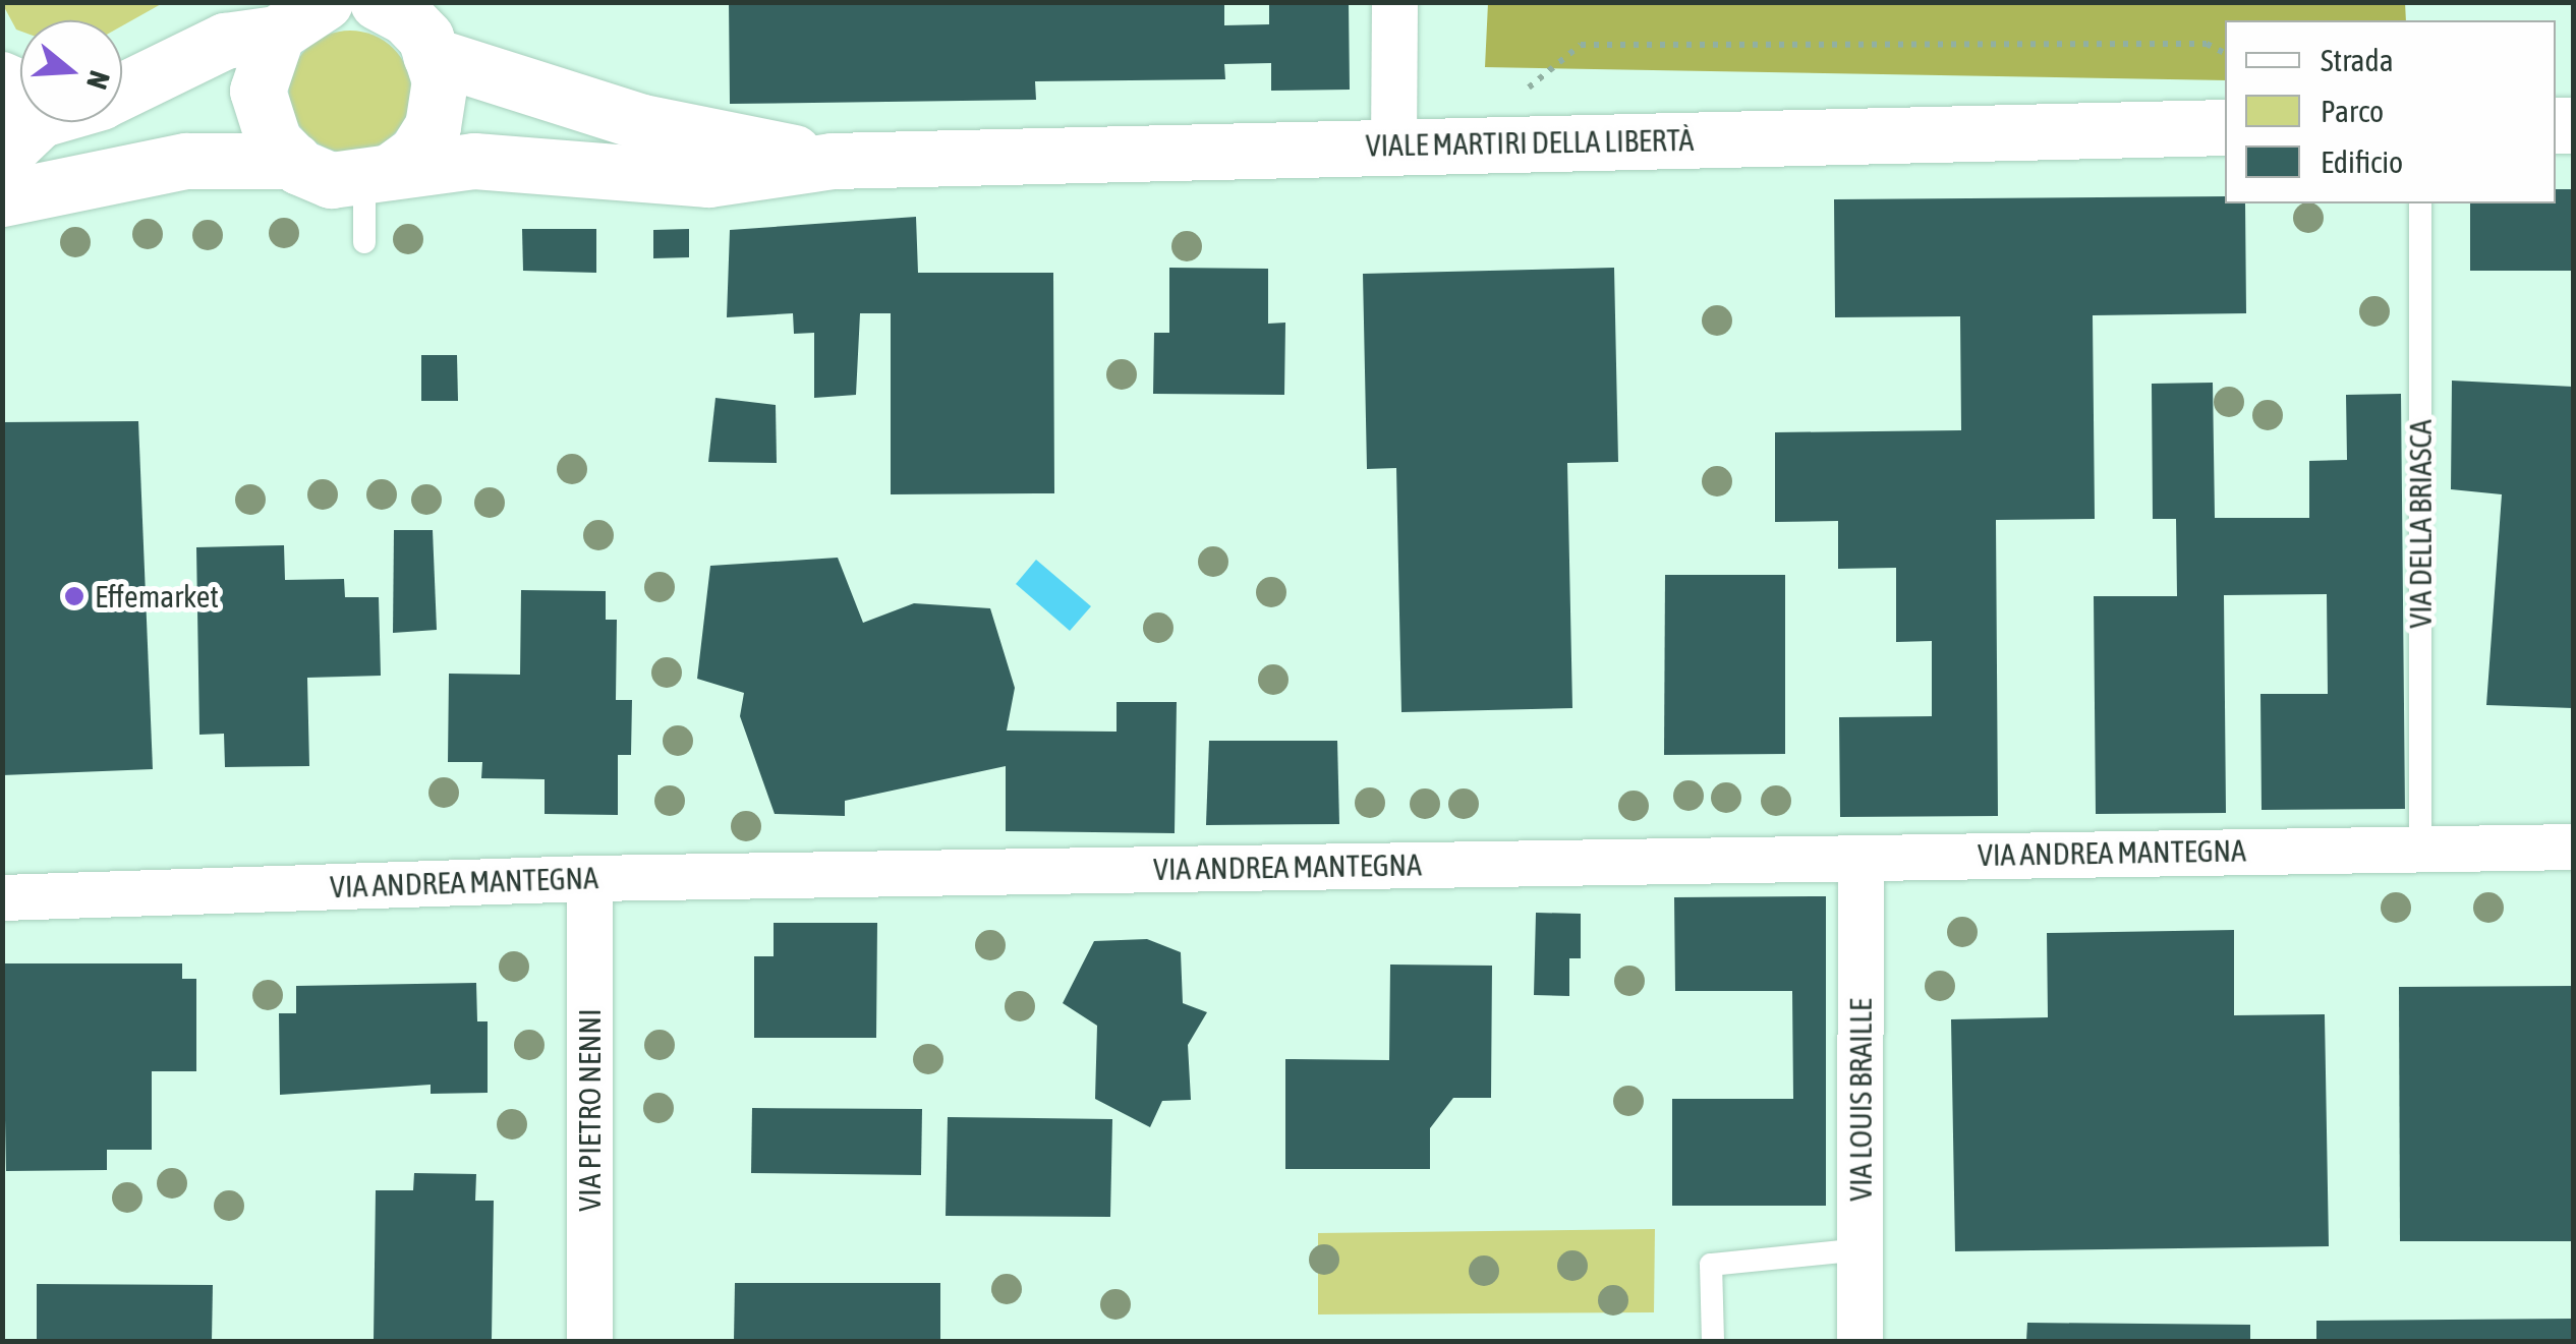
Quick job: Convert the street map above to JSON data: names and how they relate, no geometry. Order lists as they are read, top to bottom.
{
  "streets": {
    "street": [
      "VIALE MARTIRI DELLA LIBERTÀ",
      "VIA ANDREA MANTEGNA",
      "VIA LOUIS BRAILLE",
      "VIA PIETRO NENNI"
    ],
    "lane": ["VIA DELLA BRIASCA"]
  },
  "crossings": [
    ["VIA DELLA BRIASCA", "VIA ANDREA MANTEGNA"],
    ["VIA ANDREA MANTEGNA", "VIA LOUIS BRAILLE"],
    ["VIA ANDREA MANTEGNA", "VIA PIETRO NENNI"]
  ],
  "places": ["Effemarket"],
  "legend": ["Strada", "Parco", "Edificio"],
  "north": "right"
}
